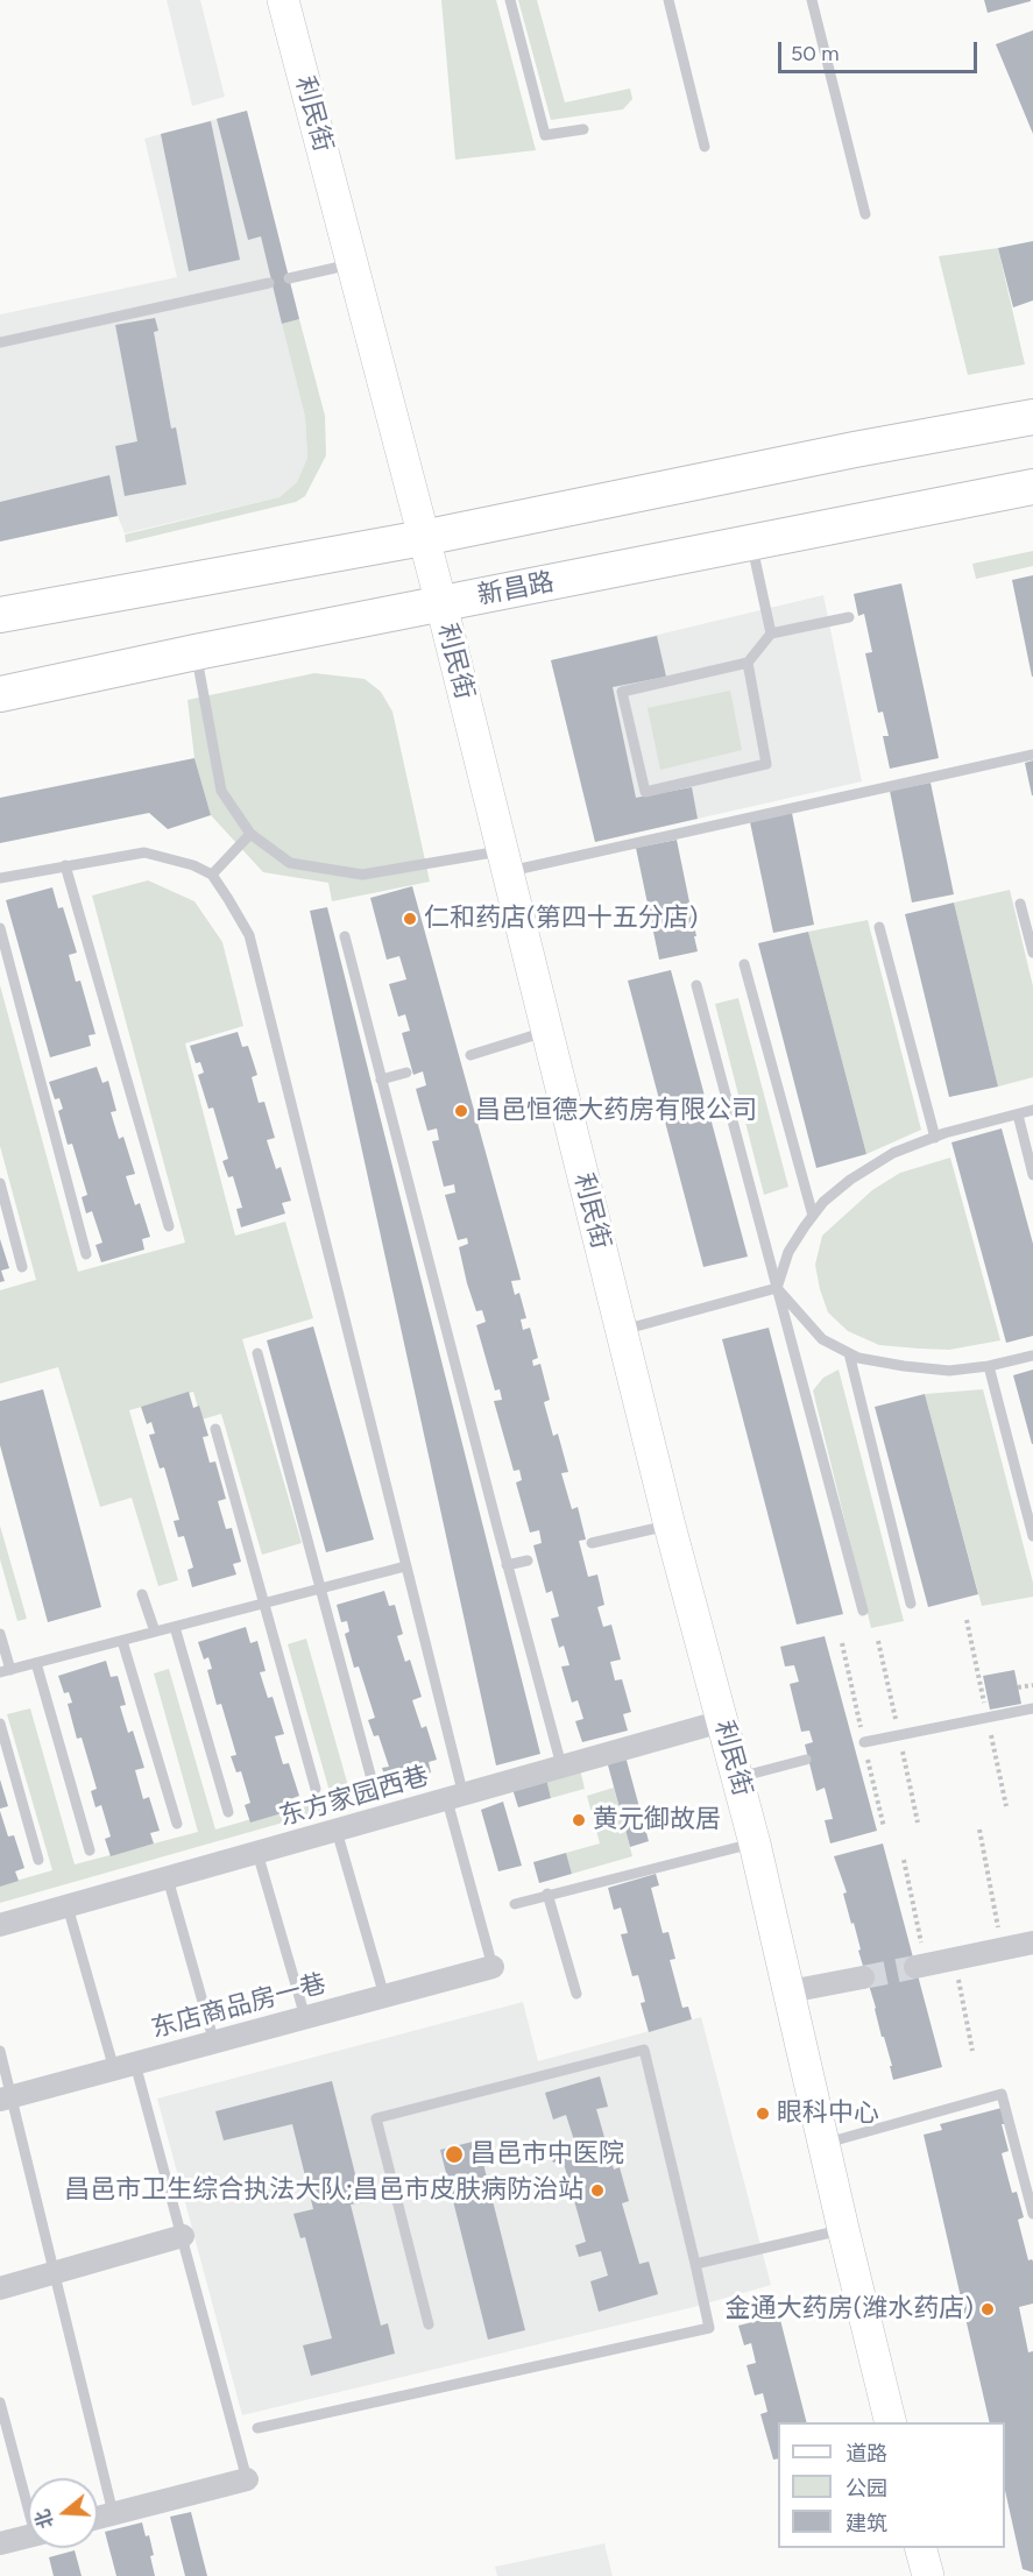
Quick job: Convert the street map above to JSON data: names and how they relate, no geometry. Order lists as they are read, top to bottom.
{
  "streets": {
    "main road": ["新昌路"],
    "street": ["利民街", "东方家园西巷", "东店商品房一巷"]
  },
  "crossings": [
    ["利民街", "新昌路"],
    ["利民街", "东方家园西巷"]
  ],
  "places": [
    "仁和药店(第四十五分店)",
    "昌邑恒德大药房有限公司",
    "黄元御故居",
    "眼科中心",
    "昌邑市中医院",
    "昌邑市卫生综合执法大队;昌邑市皮肤病防治站",
    "金通大药房(潍水药店)"
  ],
  "legend": ["道路", "公园", "建筑"],
  "scale_bar": "50 m",
  "north": "left"
}
